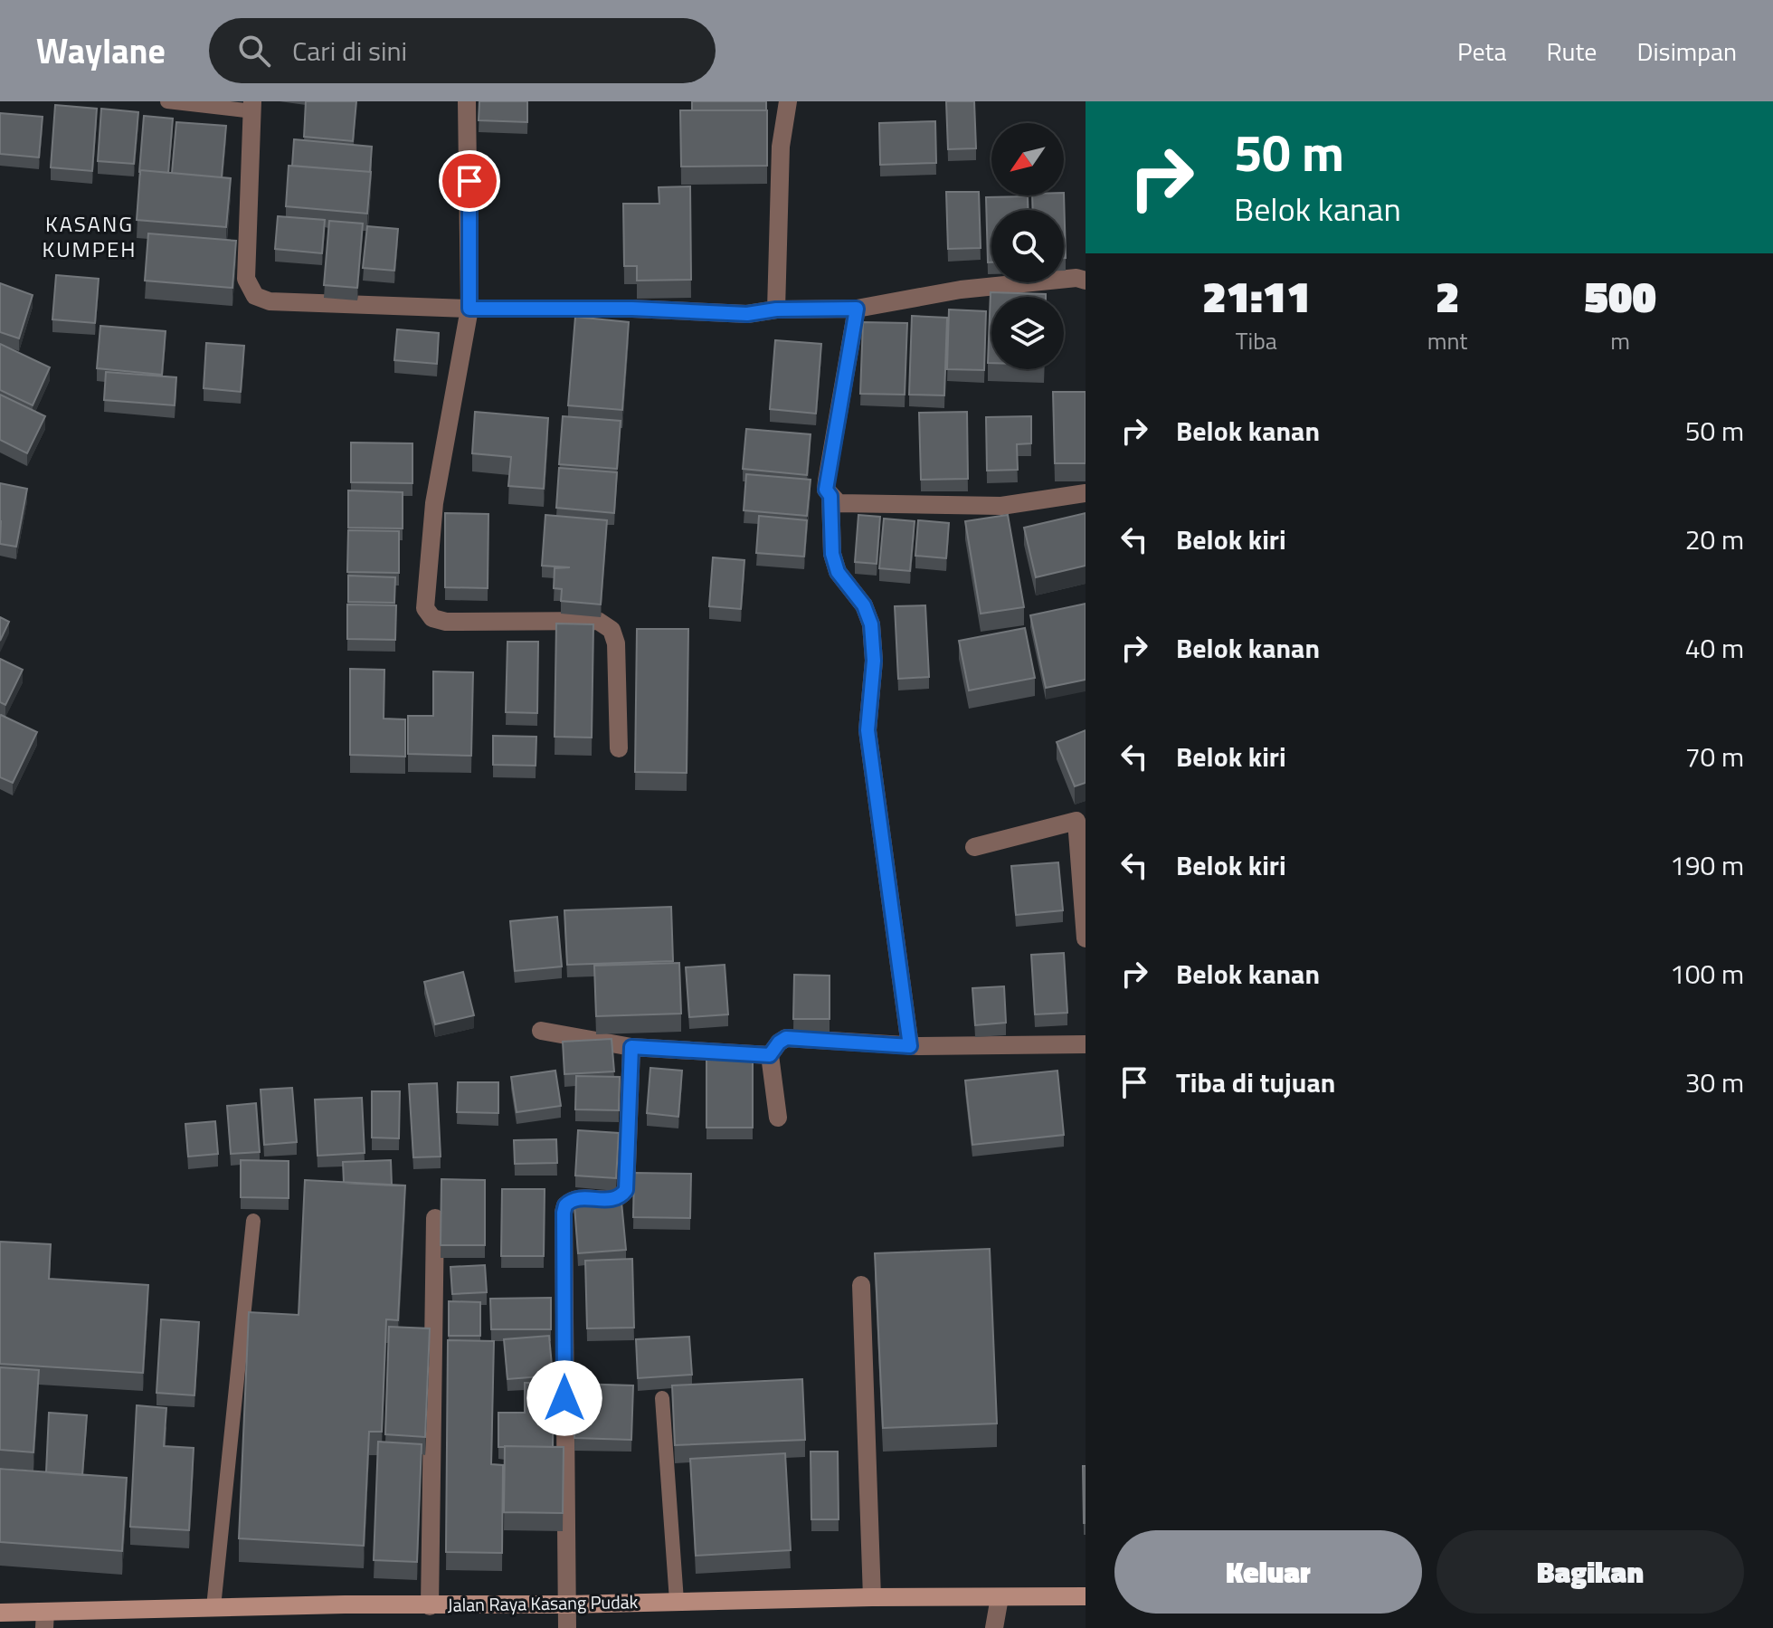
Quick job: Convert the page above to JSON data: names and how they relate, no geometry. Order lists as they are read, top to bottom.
{
  "streets": {
    "street": ["Jalan Raya Kasang Pudak"]
  },
  "districts": ["KASANG KUMPEH"],
  "north": "bottom left",
  "page": {
    "header": "Waylane",
    "search": "Cari di sini",
    "nav": ["Peta", "Rute", "Disimpan"],
    "turn": ["50 m", "Belok kanan"],
    "eta": [
      "21:11",
      "Tiba",
      "2",
      "mnt",
      "500",
      "m"
    ],
    "list": [
      {
        "name": "Belok kanan",
        "value": "50 m"
      },
      {
        "name": "Belok kiri",
        "value": "20 m"
      },
      {
        "name": "Belok kanan",
        "value": "40 m"
      },
      {
        "name": "Belok kiri",
        "value": "70 m"
      },
      {
        "name": "Belok kiri",
        "value": "190 m"
      },
      {
        "name": "Belok kanan",
        "value": "100 m"
      },
      {
        "name": "Tiba di tujuan",
        "value": "30 m"
      }
    ],
    "buttons": ["Keluar", "Bagikan"]
  }
}
